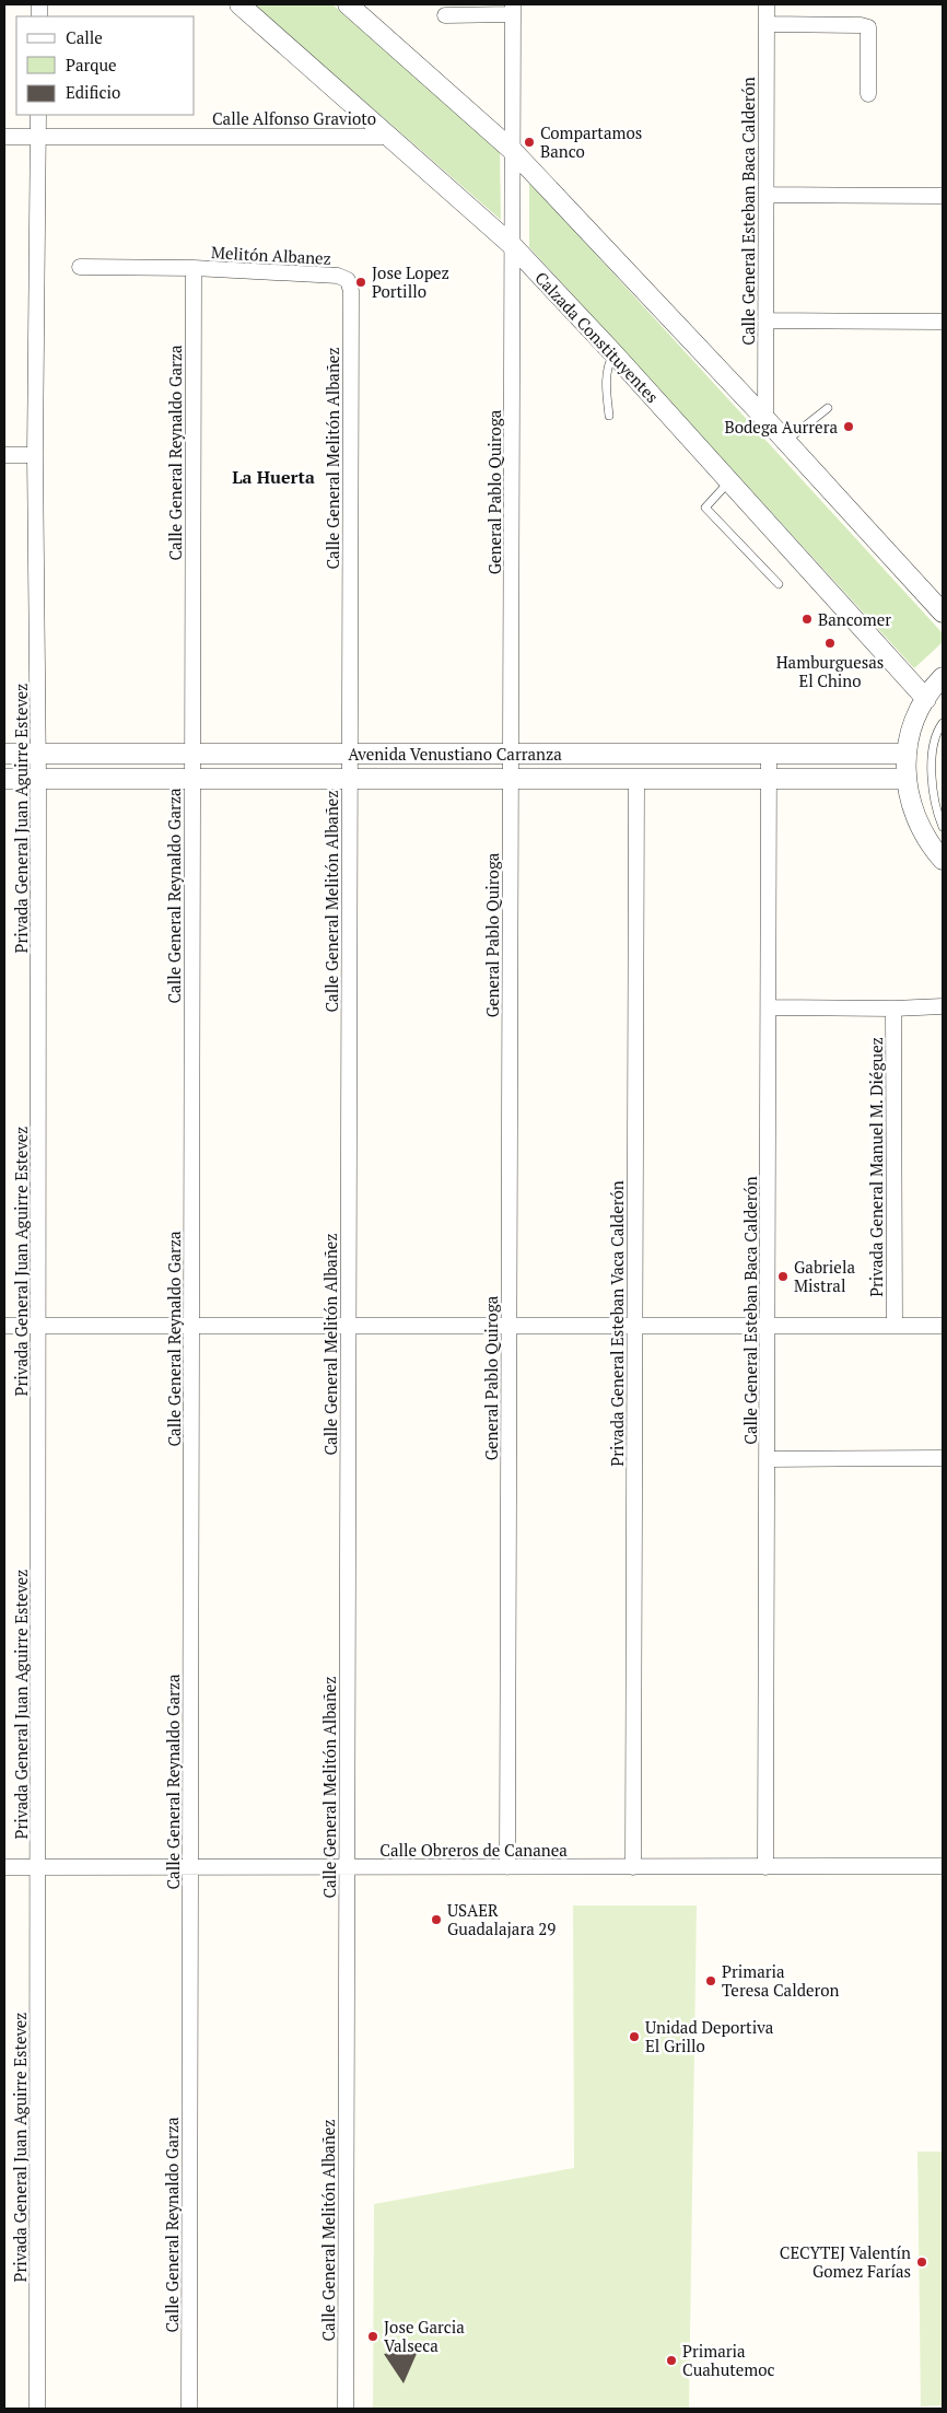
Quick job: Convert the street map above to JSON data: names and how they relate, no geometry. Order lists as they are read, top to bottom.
{
  "streets": {
    "street": [
      "Calle Alfonso Gravioto",
      "Calle General Esteban Baca Calderón",
      "Melitón Albanez",
      "Calzada Constituyentes",
      "Calle General Reynaldo Garza",
      "Calle General Melitón Albañez",
      "General Pablo Quiroga",
      "Avenida Venustiano Carranza",
      "Privada General Juan Aguirre Estevez",
      "Privada General Manuel M. Diéguez",
      "Privada General Esteban Vaca Calderón",
      "Calle Obreros de Cananea"
    ]
  },
  "crossings": [
    ["Calle Alfonso Gravioto", "Calzada Constituyentes"],
    ["Calle Alfonso Gravioto", "Privada General Juan Aguirre Estevez"],
    ["Calle General Esteban Baca Calderón", "Avenida Venustiano Carranza"],
    ["Calle General Esteban Baca Calderón", "Calle Obreros de Cananea"],
    ["Melitón Albanez", "Calle General Reynaldo Garza"],
    ["Melitón Albanez", "Calle General Melitón Albañez"],
    ["Calzada Constituyentes", "General Pablo Quiroga"],
    ["Calle General Reynaldo Garza", "Avenida Venustiano Carranza"],
    ["Calle General Reynaldo Garza", "Calle Obreros de Cananea"],
    ["Calle General Melitón Albañez", "Avenida Venustiano Carranza"],
    ["Calle General Melitón Albañez", "Calle Obreros de Cananea"],
    ["General Pablo Quiroga", "Avenida Venustiano Carranza"],
    ["General Pablo Quiroga", "Calle Obreros de Cananea"],
    ["Avenida Venustiano Carranza", "Privada General Juan Aguirre Estevez"],
    ["Avenida Venustiano Carranza", "Privada General Esteban Vaca Calderón"],
    ["Privada General Juan Aguirre Estevez", "Calle Obreros de Cananea"],
    ["Privada General Esteban Vaca Calderón", "Calle Obreros de Cananea"]
  ],
  "districts": ["La Huerta"],
  "places": [
    "Compartamos Banco",
    "Jose Lopez Portillo",
    "Bodega Aurrera",
    "Bancomer",
    "Hamburguesas El Chino",
    "Gabriela Mistral",
    "USAER Guadalajara 29",
    "Primaria Teresa Calderon",
    "Unidad Deportiva El Grillo",
    "CECYTEJ Valentín Gomez Farías",
    "Jose Garcia Valseca",
    "Primaria Cuahutemoc"
  ],
  "legend": ["Calle", "Parque", "Edificio"]
}
